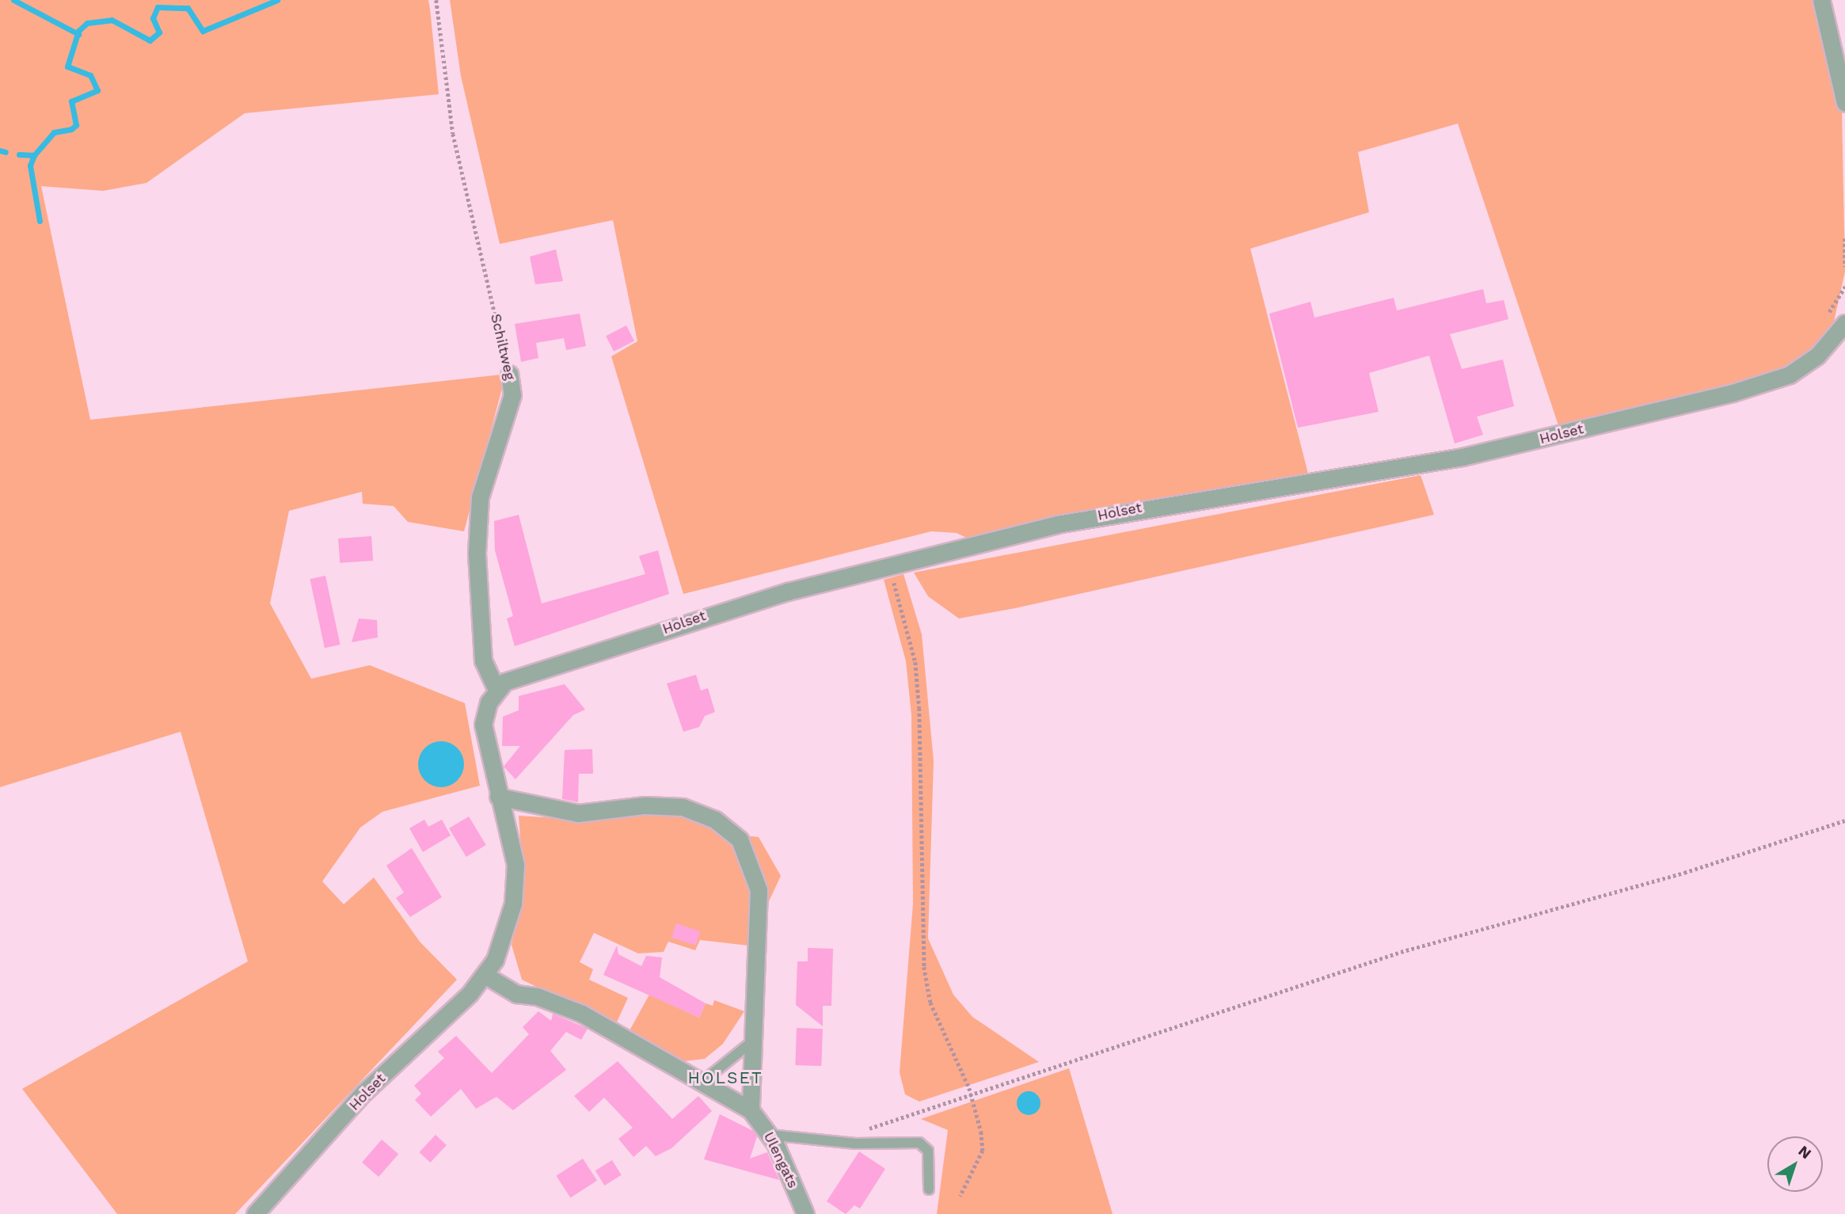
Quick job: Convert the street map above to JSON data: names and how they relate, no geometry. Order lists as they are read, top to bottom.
{
  "streets": {
    "street": ["Schiltweg", "Holset", "Ulengats"]
  },
  "crossings": [
    ["Schiltweg", "Holset"]
  ],
  "districts": ["HOLSET"],
  "north": "top right"
}
